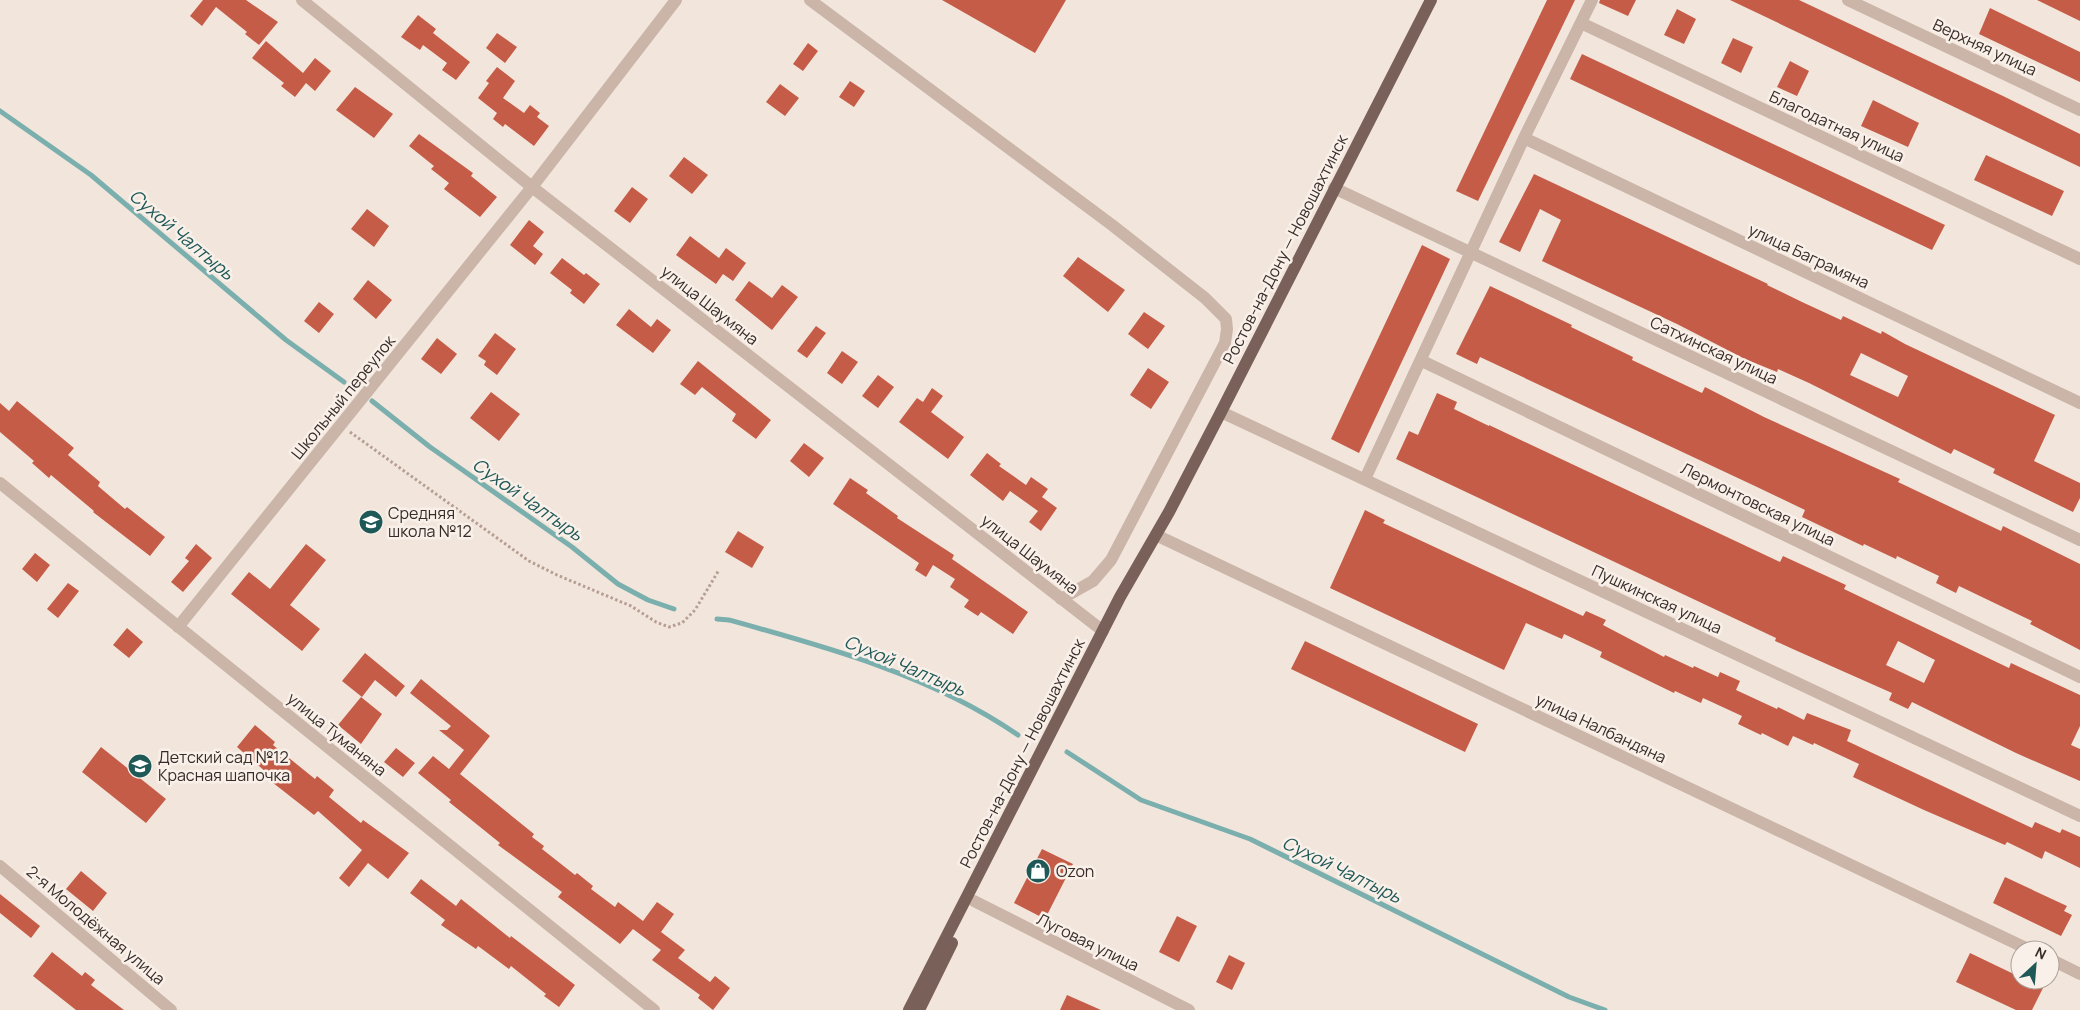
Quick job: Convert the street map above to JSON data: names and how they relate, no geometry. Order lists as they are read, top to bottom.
{
  "streets": {
    "main road": ["Ростов-на-Дону — Новошахтинск"],
    "street": [
      "Верхняя улица",
      "Благодатная улица",
      "улица Баграмяна",
      "улица Шаумяна",
      "Сатхинская улица",
      "Школьный переулок",
      "Лермонтовская улица",
      "Пушкинская улица",
      "улица Налбандяна",
      "улица Туманяна",
      "2-я Молодёжная улица",
      "Луговая улица"
    ]
  },
  "crossings": [
    ["Ростов-на-Дону — Новошахтинск", "улица Шаумяна"],
    ["Ростов-на-Дону — Новошахтинск", "Сатхинская улица"],
    ["Ростов-на-Дону — Новошахтинск", "Пушкинская улица"],
    ["Ростов-на-Дону — Новошахтинск", "улица Налбандяна"],
    ["Ростов-на-Дону — Новошахтинск", "Луговая улица"],
    ["улица Шаумяна", "Школьный переулок"],
    ["Школьный переулок", "улица Туманяна"]
  ],
  "water": ["Сухой Чалтырь"],
  "places": {
    "school or university": ["Средняя школа №12", "Детский сад №12 Красная шапочка"],
    "shop": ["Ozon"]
  },
  "north": "top right"
}
